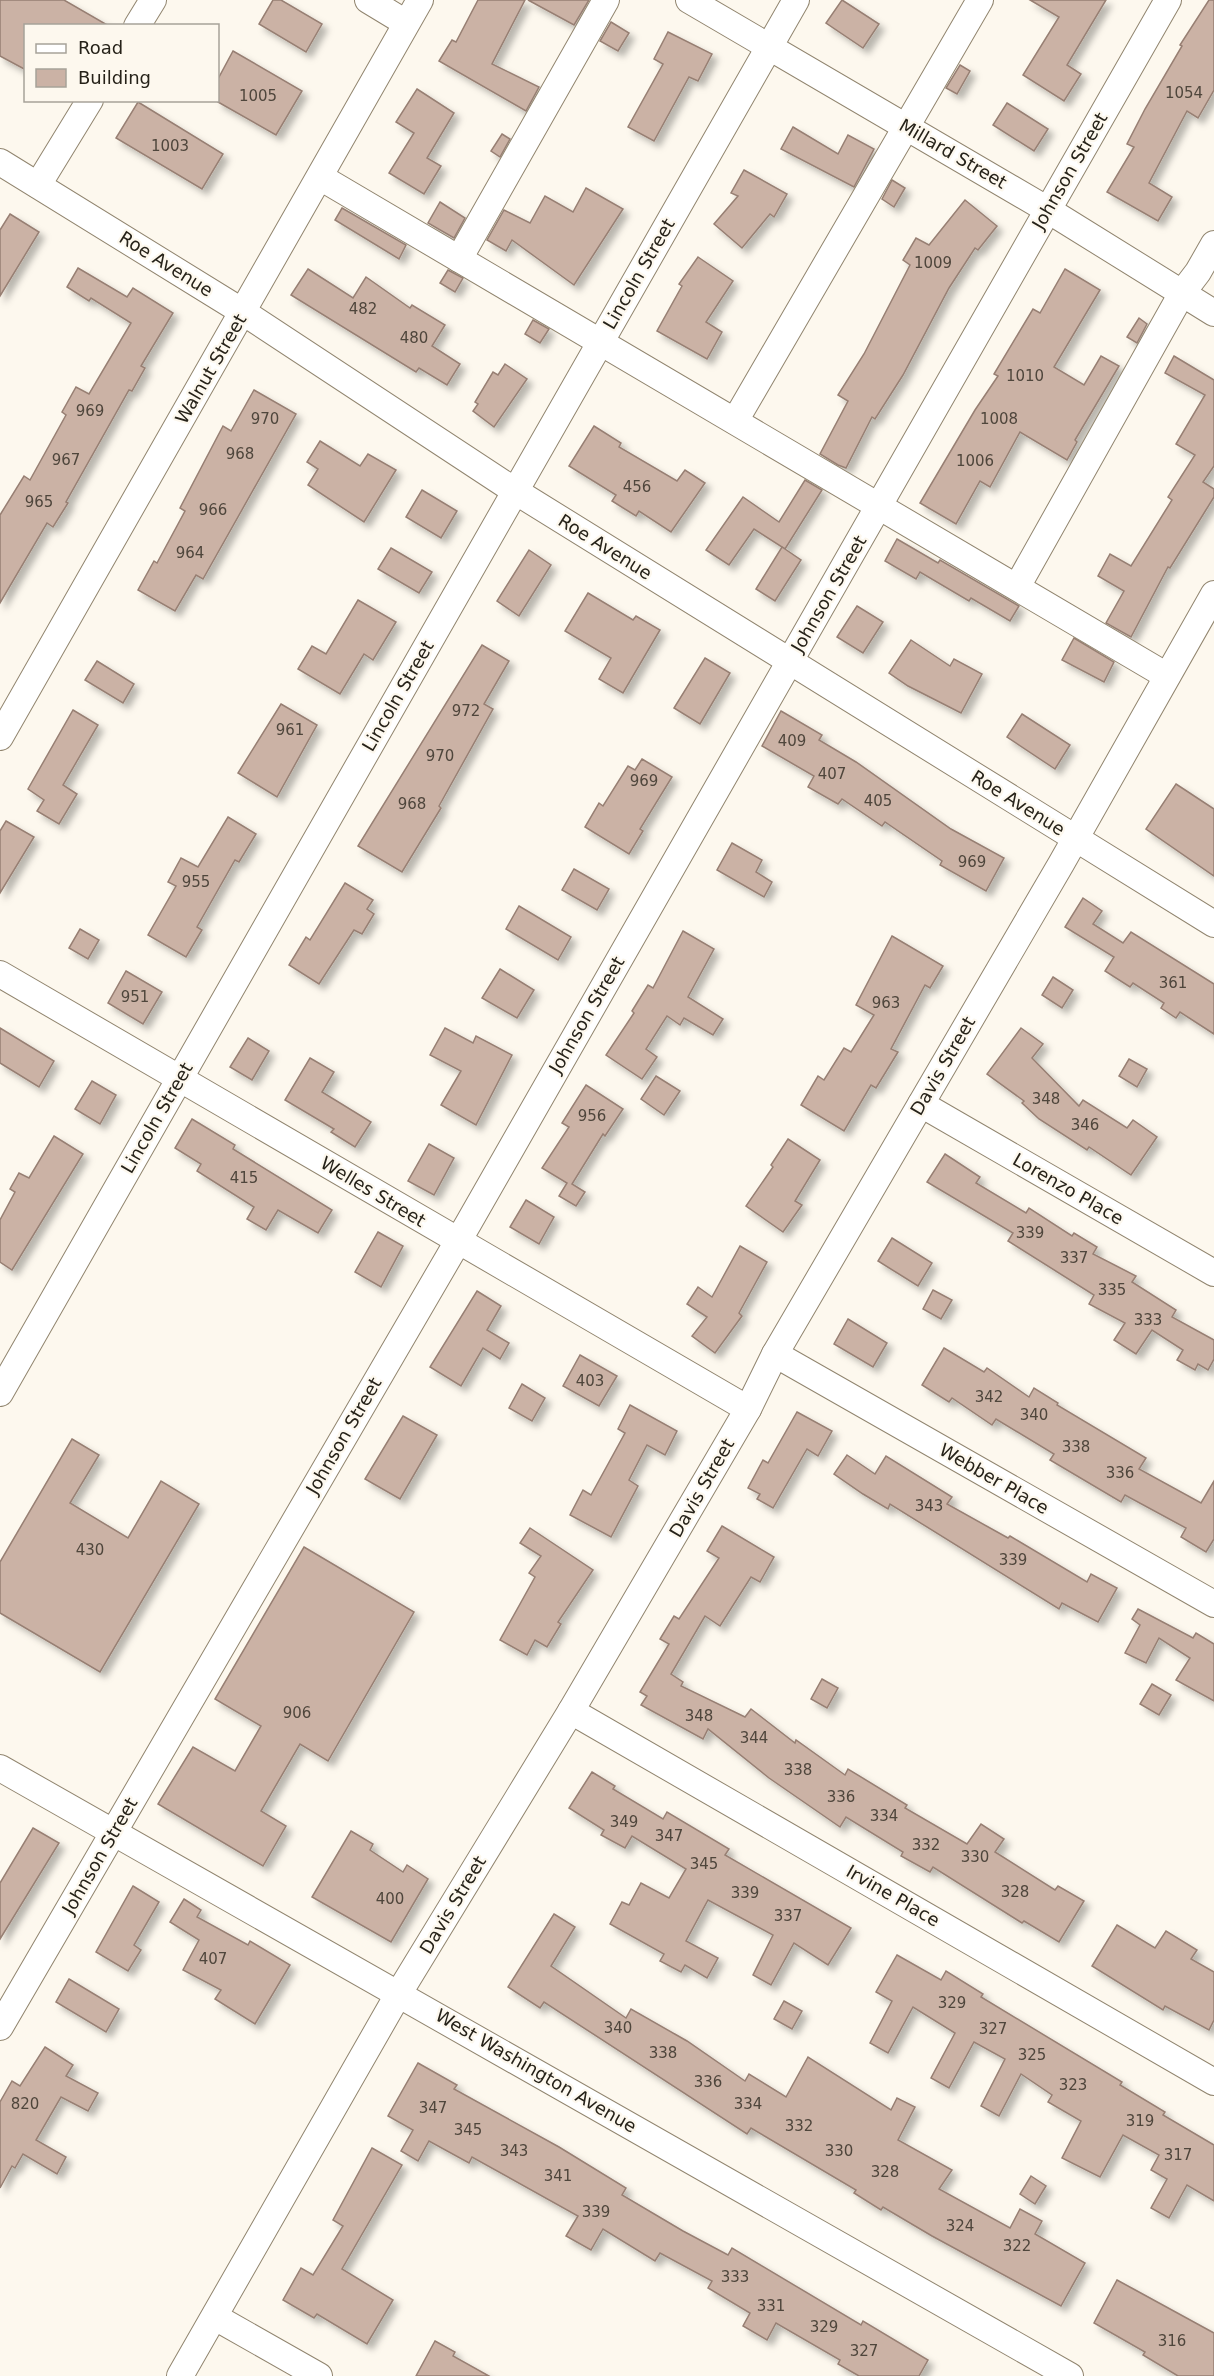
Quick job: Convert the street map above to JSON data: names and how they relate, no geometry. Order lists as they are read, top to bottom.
{
  "streets": {
    "street": [
      "Millard Street",
      "Johnson Street",
      "Roe Avenue",
      "Lincoln Street",
      "Walnut Street",
      "Davis Street",
      "Lorenzo Place",
      "Welles Street",
      "Webber Place",
      "Irvine Place",
      "West Washington Avenue"
    ]
  },
  "crossings": [
    ["Millard Street", "Johnson Street"],
    ["Millard Street", "Lincoln Street"],
    ["Johnson Street", "Roe Avenue"],
    ["Johnson Street", "Welles Street"],
    ["Johnson Street", "West Washington Avenue"],
    ["Roe Avenue", "Lincoln Street"],
    ["Roe Avenue", "Walnut Street"],
    ["Roe Avenue", "Davis Street"],
    ["Lincoln Street", "Welles Street"],
    ["Davis Street", "Lorenzo Place"],
    ["Davis Street", "Welles Street"],
    ["Davis Street", "Webber Place"],
    ["Davis Street", "Irvine Place"],
    ["Davis Street", "West Washington Avenue"]
  ],
  "house_numbers": [
    "1054",
    "1005",
    "1003",
    "1009",
    "482",
    "480",
    "1010",
    "969",
    "970",
    "1008",
    "968",
    "967",
    "1006",
    "456",
    "965",
    "966",
    "964",
    "972",
    "961",
    "409",
    "970",
    "407",
    "969",
    "405",
    "968",
    "969",
    "955",
    "361",
    "951",
    "963",
    "348",
    "956",
    "346",
    "415",
    "339",
    "337",
    "335",
    "333",
    "403",
    "342",
    "340",
    "338",
    "336",
    "343",
    "430",
    "339",
    "906",
    "348",
    "344",
    "338",
    "336",
    "334",
    "349",
    "347",
    "332",
    "330",
    "345",
    "328",
    "339",
    "400",
    "337",
    "407",
    "329",
    "340",
    "327",
    "338",
    "325",
    "336",
    "323",
    "820",
    "334",
    "347",
    "319",
    "332",
    "345",
    "343",
    "330",
    "317",
    "328",
    "341",
    "339",
    "324",
    "322",
    "333",
    "331",
    "329",
    "316",
    "327"
  ],
  "legend": ["Road", "Building"]
}
